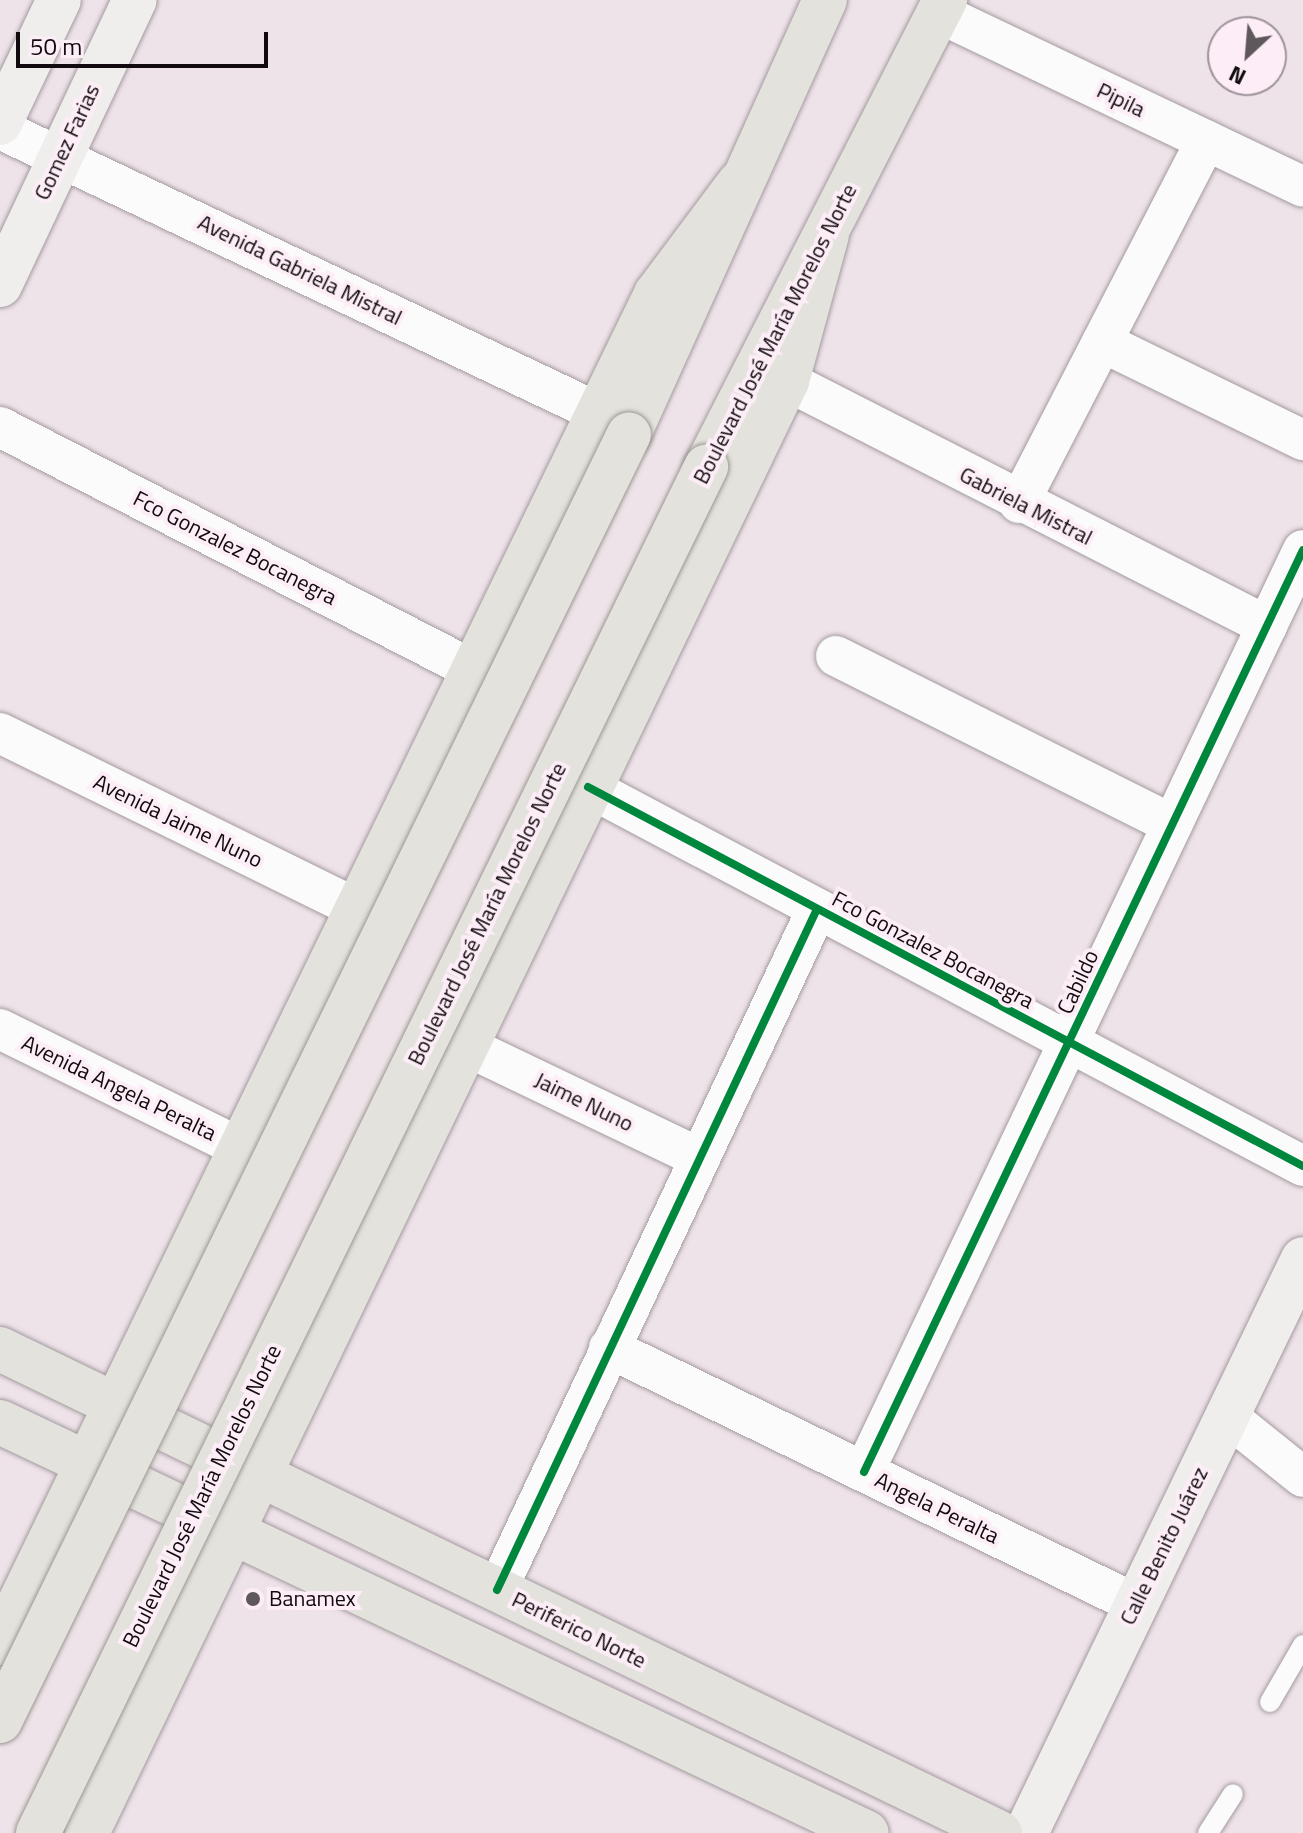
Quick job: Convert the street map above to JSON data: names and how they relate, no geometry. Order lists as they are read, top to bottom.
{
  "streets": {
    "main road": ["Boulevard José María Morelos Norte", "Periferico Norte"],
    "street": [
      "Pipila",
      "Gomez Farias",
      "Avenida Gabriela Mistral",
      "Gabriela Mistral",
      "Fco Gonzalez Bocanegra",
      "Avenida Jaime Nuno",
      "Cabildo",
      "Avenida Angela Peralta",
      "Jaime Nuno",
      "Angela Peralta",
      "Calle Benito Juárez"
    ]
  },
  "crossings": [
    ["Pipila", "Boulevard José María Morelos Norte"],
    ["Gomez Farias", "Avenida Gabriela Mistral"],
    ["Gabriela Mistral", "Cabildo"],
    ["Fco Gonzalez Bocanegra", "Cabildo"],
    ["Cabildo", "Angela Peralta"],
    ["Angela Peralta", "Calle Benito Juárez"]
  ],
  "places": ["Banamex"],
  "scale_bar": "50 m",
  "north": "bottom left"
}
